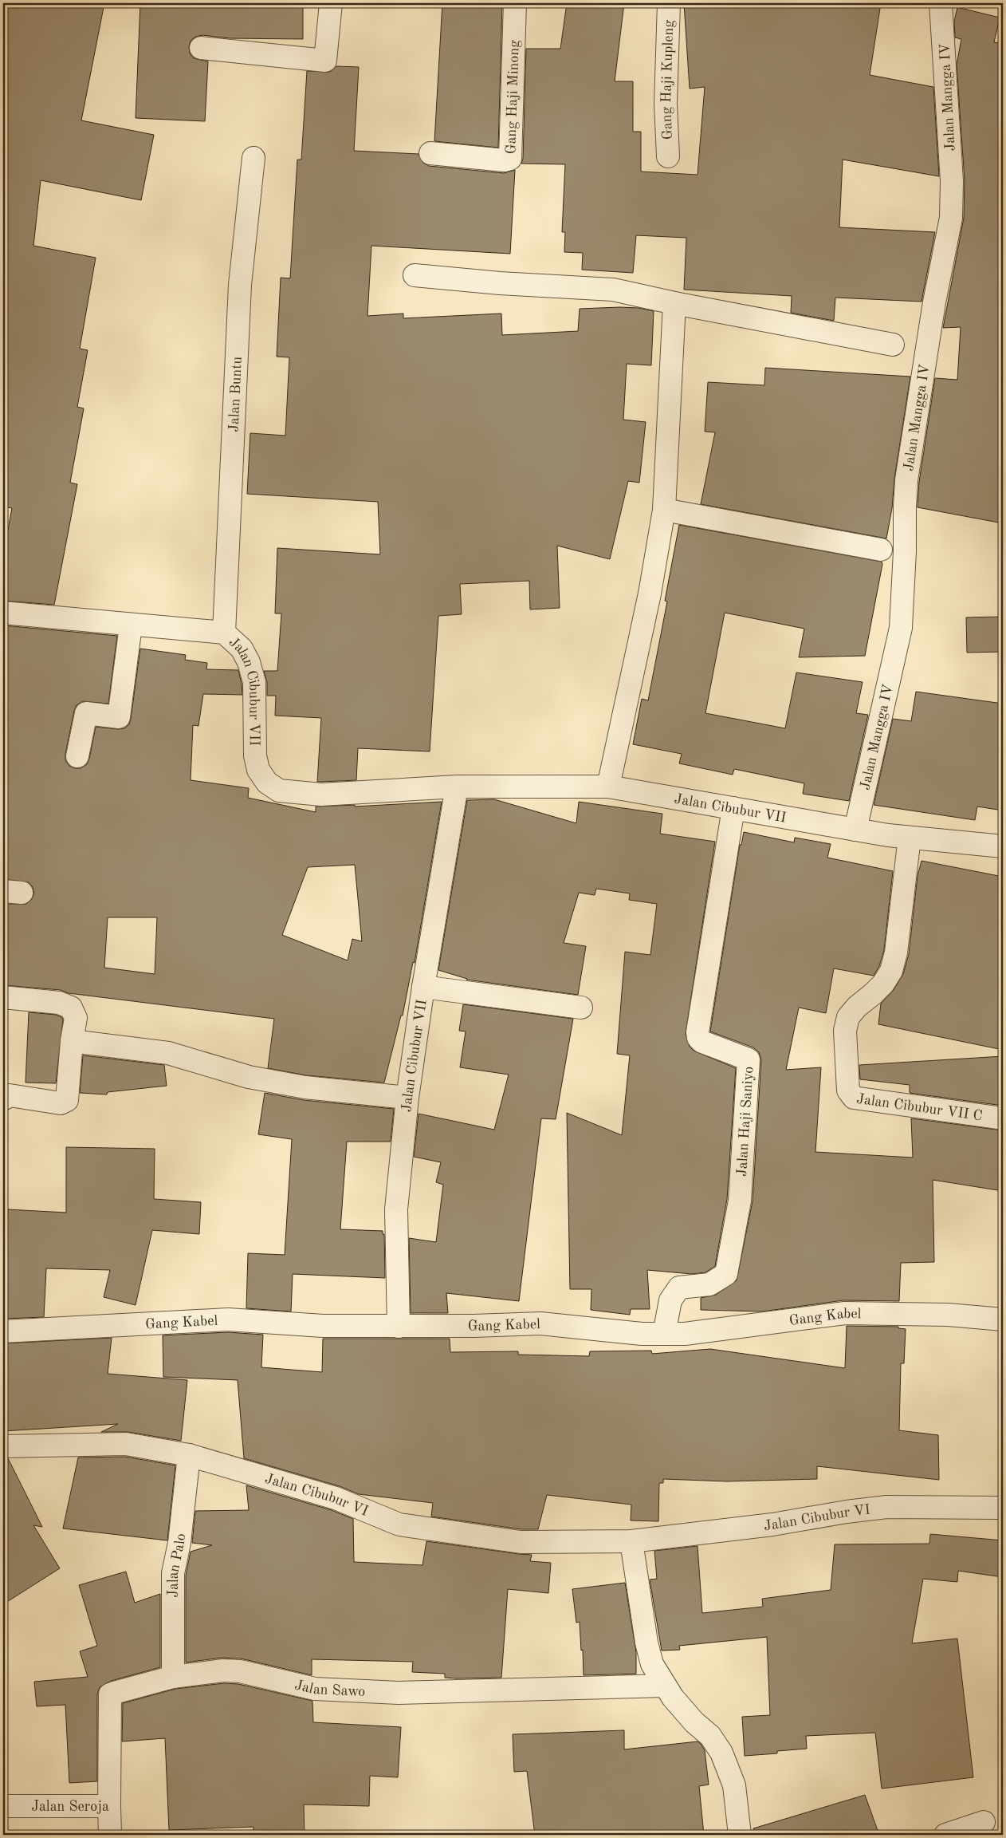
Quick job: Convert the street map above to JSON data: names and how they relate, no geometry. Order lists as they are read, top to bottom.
{
  "streets": {
    "street": [
      "Gang Haji Kupleng",
      "Gang Haji Minong",
      "Jalan Mangga IV",
      "Jalan Buntu",
      "Jalan Cibubur VII",
      "Jalan Cibubur VII C",
      "Jalan Haji Saniyo",
      "Gang Kabel",
      "Jalan Cibubur VI",
      "Jalan Palo",
      "Jalan Sawo",
      "Jalan Seroja"
    ]
  },
  "crossings": [
    ["Jalan Mangga IV", "Jalan Cibubur VII"],
    ["Jalan Buntu", "Jalan Cibubur VII"],
    ["Jalan Cibubur VII", "Jalan Cibubur VII C"],
    ["Jalan Cibubur VII", "Jalan Haji Saniyo"],
    ["Jalan Cibubur VII", "Gang Kabel"],
    ["Jalan Haji Saniyo", "Gang Kabel"],
    ["Jalan Cibubur VI", "Jalan Palo"],
    ["Jalan Palo", "Jalan Sawo"],
    ["Jalan Sawo", "Jalan Seroja"]
  ]
}
